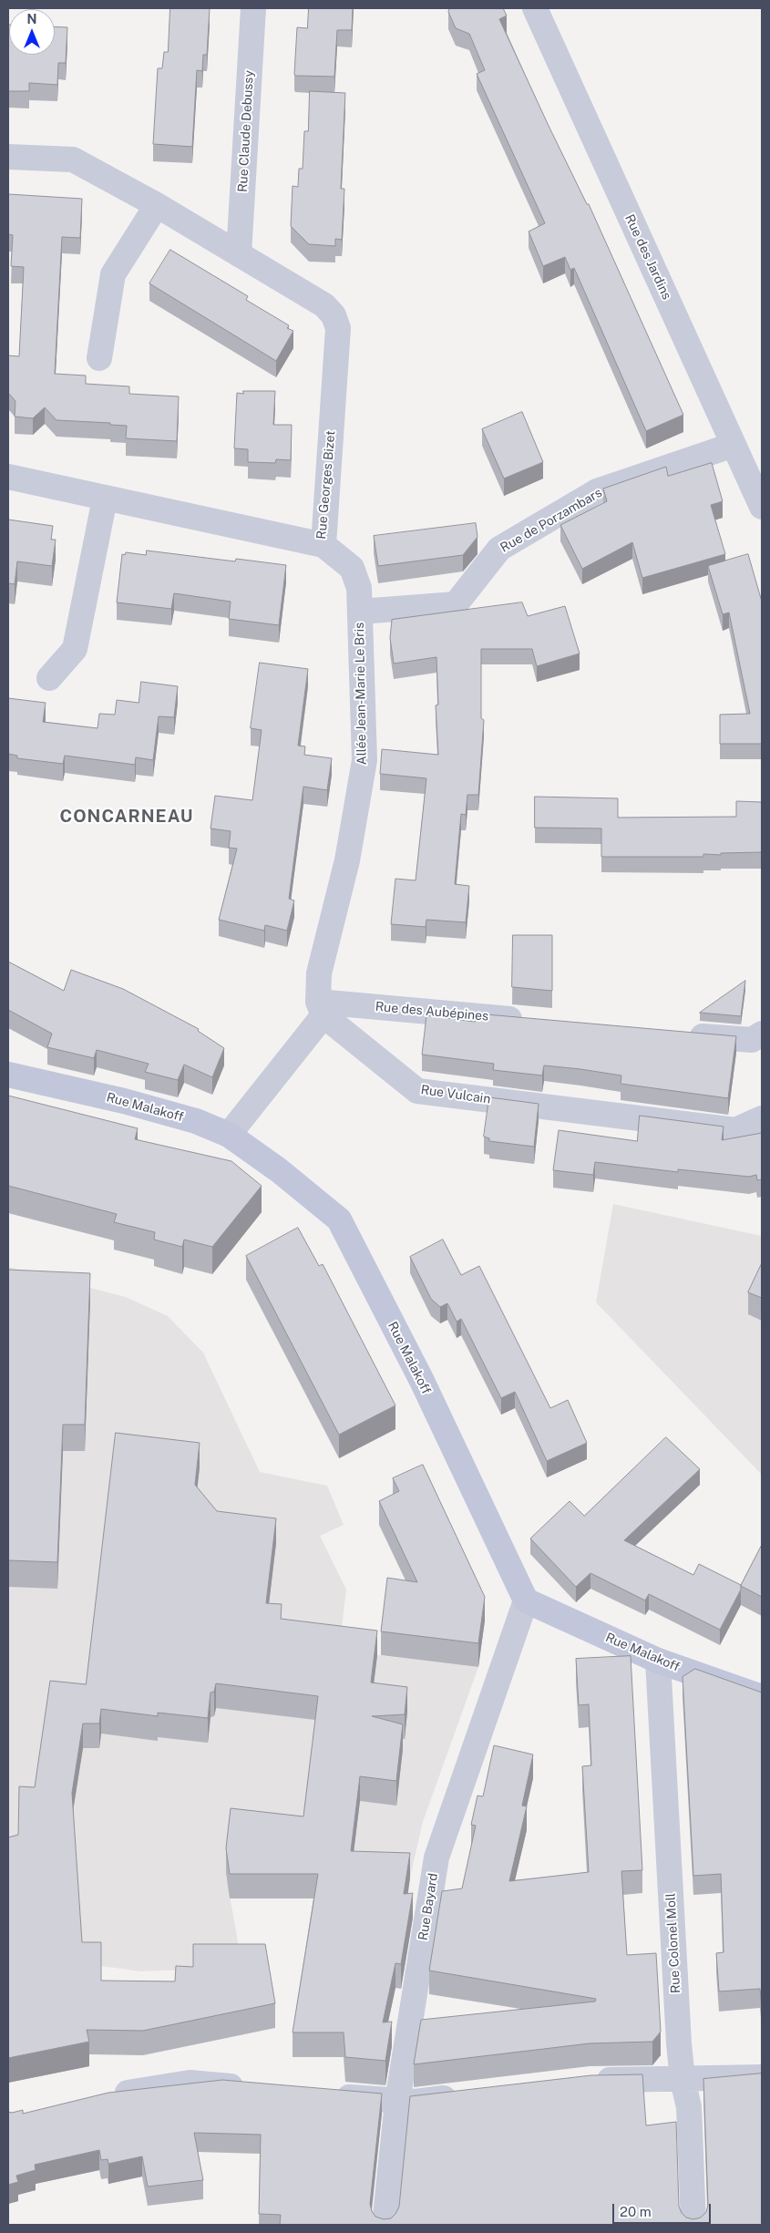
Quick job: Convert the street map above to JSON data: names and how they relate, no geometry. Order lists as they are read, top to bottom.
{
  "streets": {
    "street": [
      "Rue Claude Debussy",
      "Rue des Jardins",
      "Rue Georges Bizet",
      "Rue de Porzambars",
      "Allée Jean-Marie Le Bris",
      "Rue des Aubépines",
      "Rue Vulcain",
      "Rue Malakoff",
      "Rue Bayard",
      "Rue Colonel Moll"
    ]
  },
  "crossings": [
    ["Rue Claude Debussy", "Rue Georges Bizet"],
    ["Rue des Jardins", "Rue de Porzambars"],
    ["Rue Georges Bizet", "Allée Jean-Marie Le Bris"],
    ["Rue de Porzambars", "Allée Jean-Marie Le Bris"],
    ["Allée Jean-Marie Le Bris", "Rue des Aubépines"],
    ["Allée Jean-Marie Le Bris", "Rue Vulcain"],
    ["Rue des Aubépines", "Rue Vulcain"],
    ["Rue Malakoff", "Rue Bayard"],
    ["Rue Malakoff", "Rue Colonel Moll"]
  ],
  "districts": ["CONCARNEAU"],
  "scale_bar": "20 m",
  "north": "top"
}
